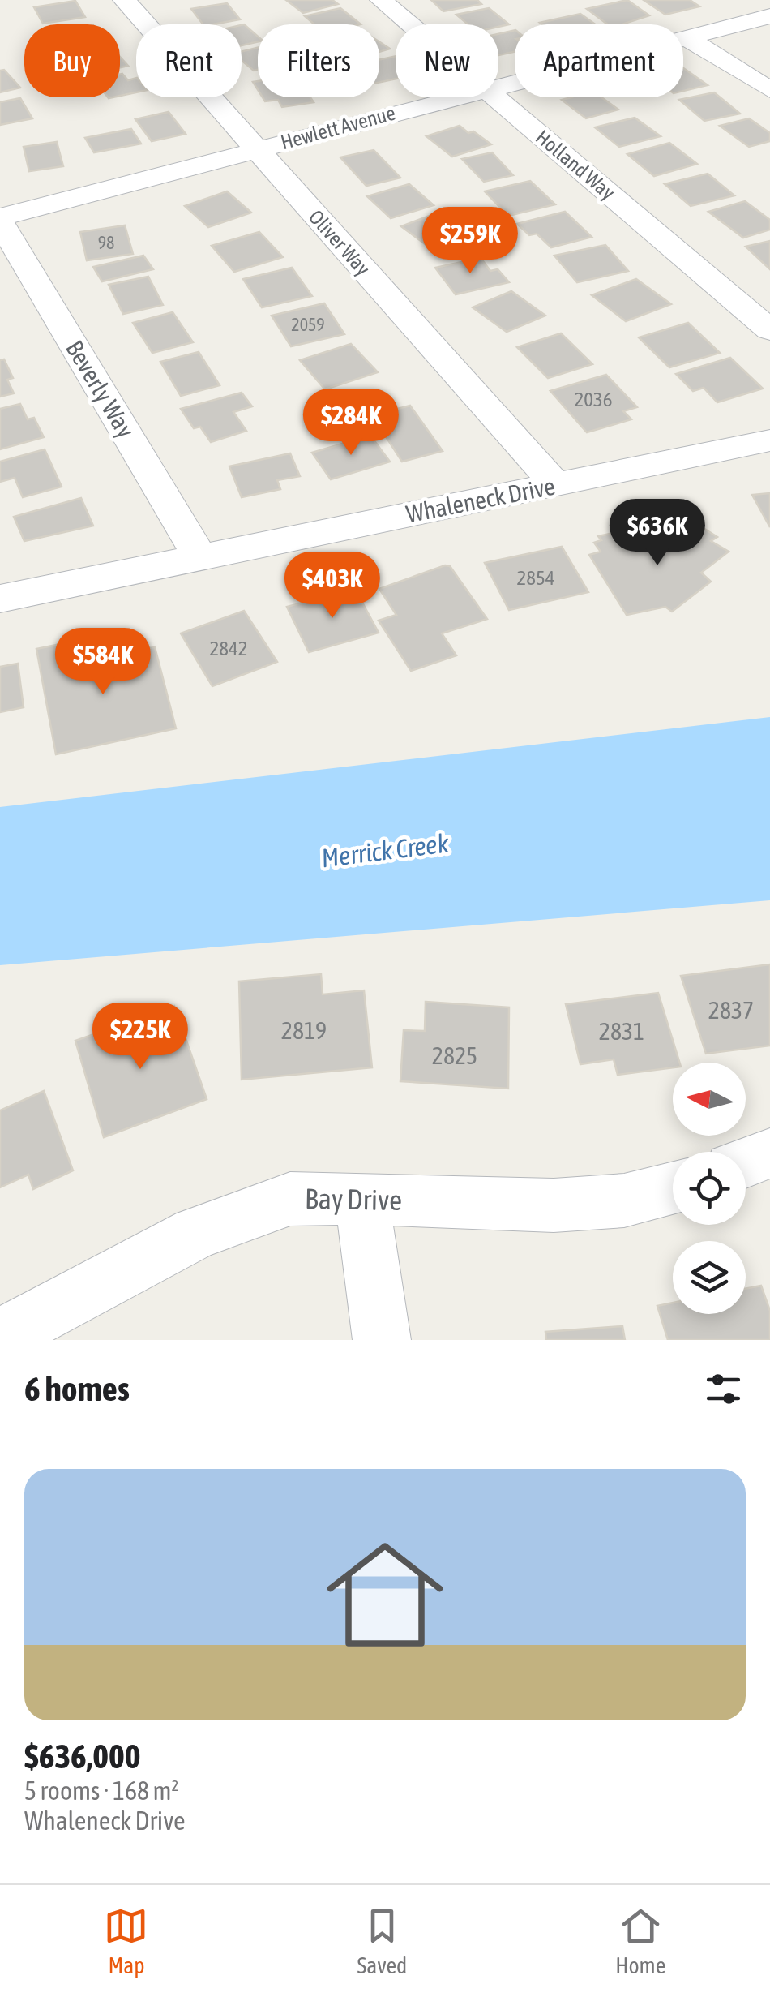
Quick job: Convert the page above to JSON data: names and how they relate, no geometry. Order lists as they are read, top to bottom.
{
  "streets": {
    "street": [
      "Hewlett Avenue",
      "Holland Way",
      "Oliver Way",
      "Beverly Way",
      "Whaleneck Drive",
      "Bay Drive"
    ]
  },
  "crossings": [
    ["Hewlett Avenue", "Oliver Way"],
    ["Hewlett Avenue", "Beverly Way"],
    ["Oliver Way", "Whaleneck Drive"],
    ["Beverly Way", "Whaleneck Drive"]
  ],
  "water": ["Merrick Creek"],
  "house_numbers": [
    "98",
    "2059",
    "2036",
    "2854",
    "2842",
    "2837",
    "2819",
    "2831",
    "2825"
  ],
  "north": "left",
  "page": {
    "chip": [
      "Buy",
      "Rent",
      "Filters",
      "New",
      "Apartment"
    ],
    "price": [
      "$259K",
      "$284K",
      "$636K",
      "$403K",
      "$584K",
      "$225K"
    ],
    "heading": "6 homes",
    "list": [
      {
        "name": "$636,000",
        "note": "5 rooms · 168 m² · Whaleneck Drive"
      }
    ],
    "tabs": ["Map", "Saved", "Home"]
  }
}
